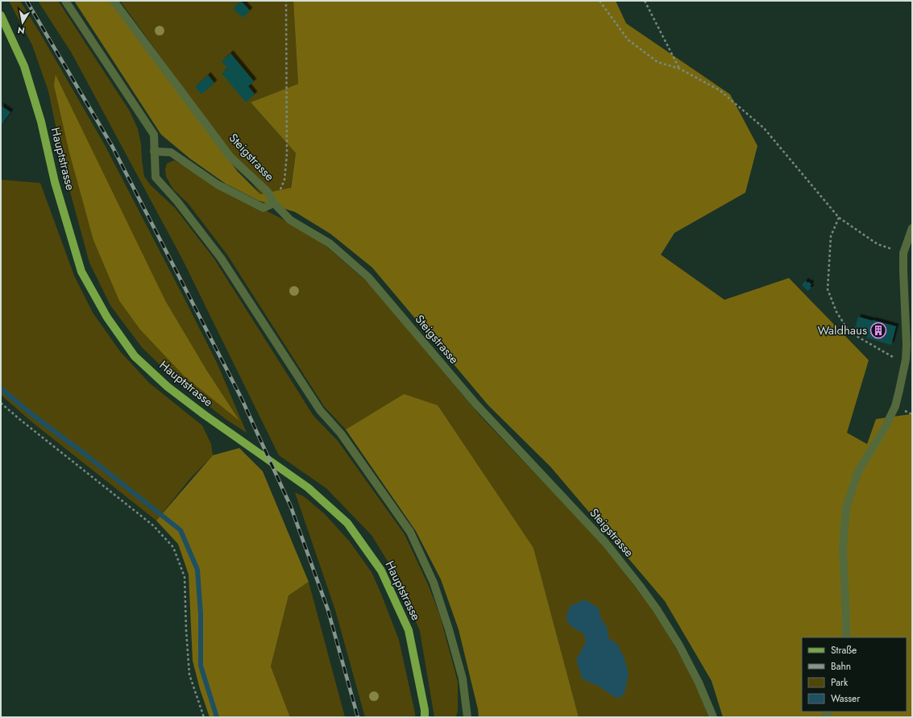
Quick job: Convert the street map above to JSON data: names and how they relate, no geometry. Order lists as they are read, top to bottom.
{
  "streets": {
    "main road": ["Hauptstrasse"],
    "street": ["Steigstrasse"]
  },
  "places": {
    "building": ["Waldhaus"]
  },
  "legend": [
    "Straße",
    "Bahn",
    "Park",
    "Wasser"
  ],
  "north": "bottom"
}
